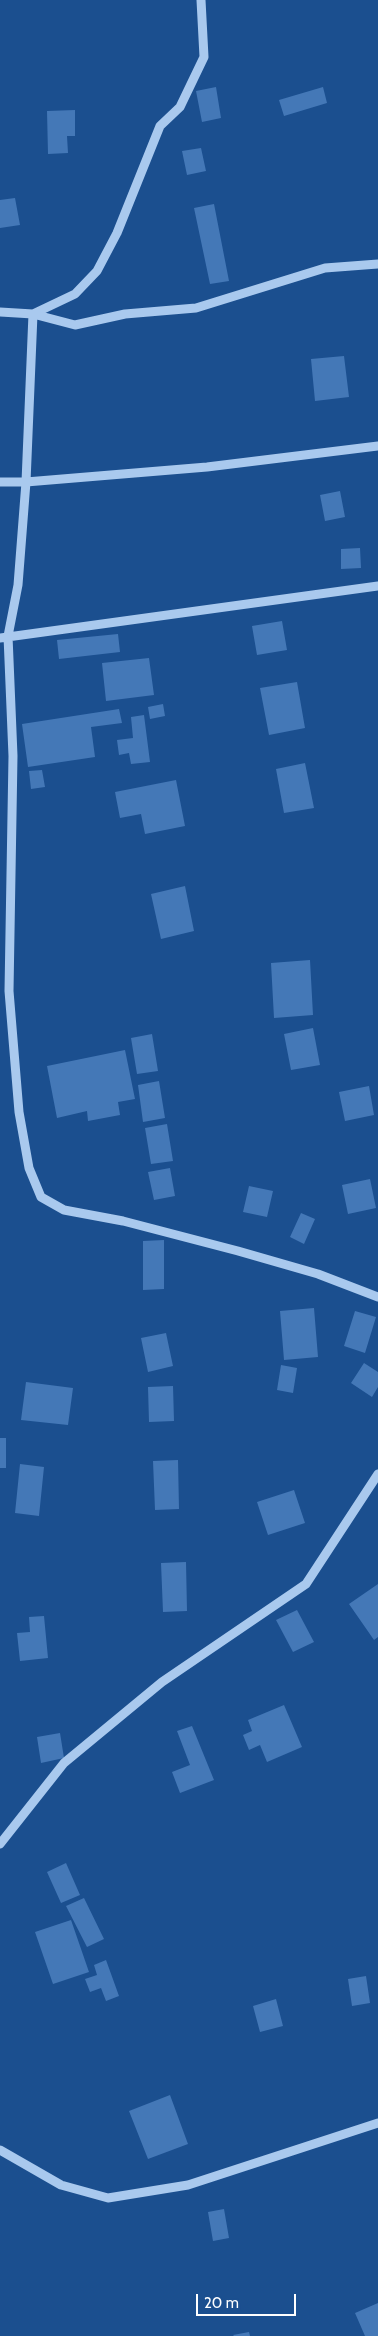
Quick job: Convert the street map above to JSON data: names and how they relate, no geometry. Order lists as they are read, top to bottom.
{
  "scale_bar": "20 m"
}
